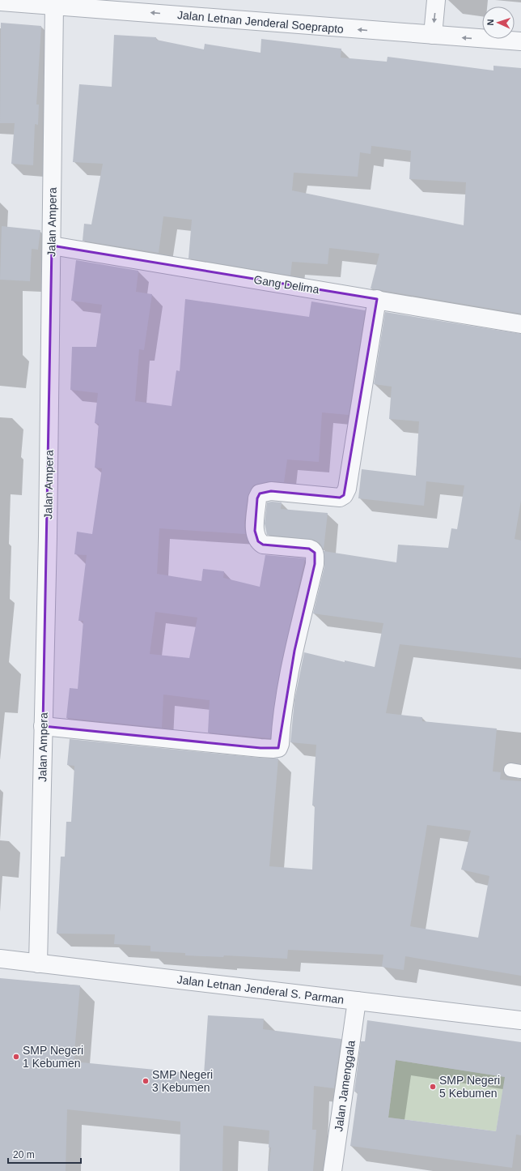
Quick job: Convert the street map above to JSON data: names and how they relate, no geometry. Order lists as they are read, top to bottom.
{
  "streets": {
    "street": [
      "Jalan Letnan Jenderal Soeprapto",
      "Jalan Ampera",
      "Gang Delima",
      "Jalan Letnan Jenderal S. Parman",
      "Jalan Jamenggala"
    ]
  },
  "crossings": [
    ["Jalan Letnan Jenderal Soeprapto", "Jalan Ampera"],
    ["Jalan Ampera", "Gang Delima"],
    ["Jalan Ampera", "Jalan Letnan Jenderal S. Parman"],
    ["Jalan Letnan Jenderal S. Parman", "Jalan Jamenggala"]
  ],
  "one_way": ["Jalan Letnan Jenderal Soeprapto"],
  "places": ["SMP Negeri 1 Kebumen", "SMP Negeri 3 Kebumen", "SMP Negeri 5 Kebumen"],
  "scale_bar": "20 m",
  "north": "left"
}
